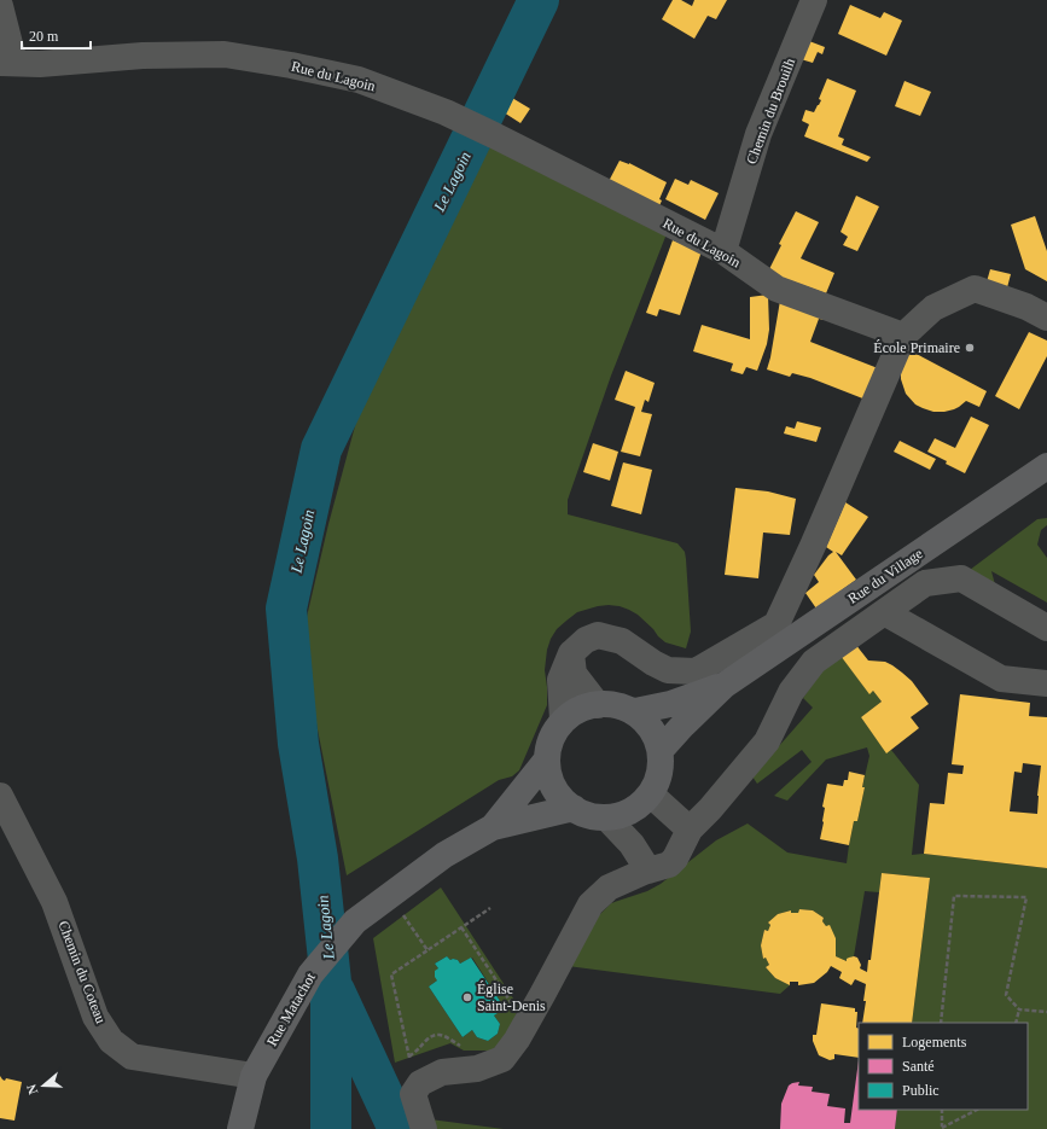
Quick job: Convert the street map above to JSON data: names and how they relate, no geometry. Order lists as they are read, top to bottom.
{
  "streets": {
    "main road": ["Rue du Village", "Rue Matachot"],
    "street": ["Rue du Lagoin", "Chemin du Brouilh", "Chemin du Coteau"]
  },
  "crossings": [
    ["Rue du Lagoin", "Chemin du Brouilh"],
    ["Rue du Village", "Rue Matachot"],
    ["Chemin du Coteau", "Rue Matachot"]
  ],
  "water": ["Le Lagoin"],
  "places": ["École Primaire", "Église Saint-Denis"],
  "legend": ["Logements", "Santé", "Public"],
  "scale_bar": "20 m",
  "north": "left"
}
